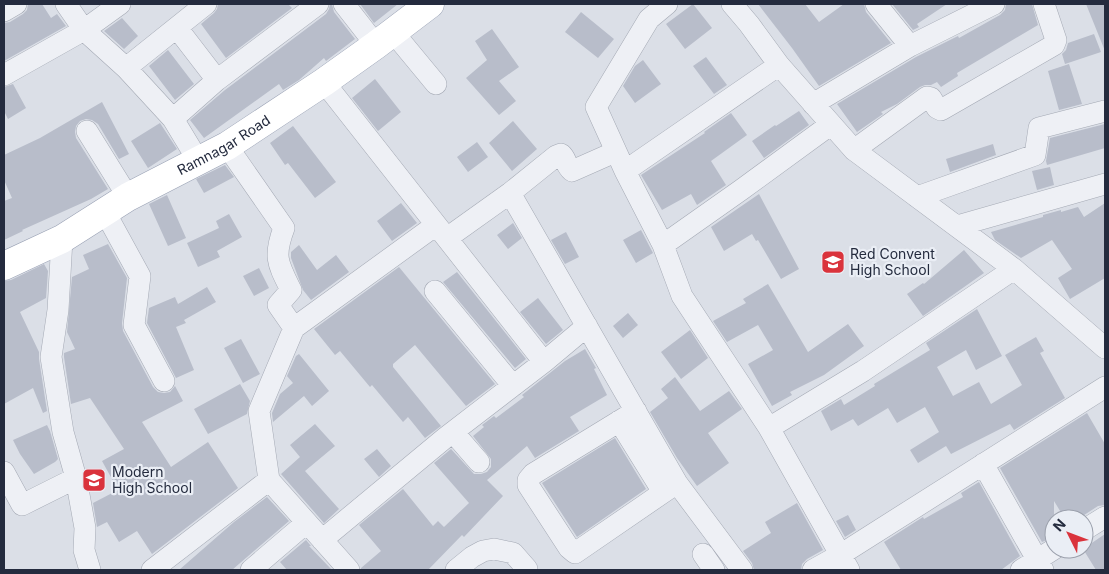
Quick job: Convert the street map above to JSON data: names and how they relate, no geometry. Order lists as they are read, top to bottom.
{
  "streets": {
    "main road": ["Ramnagar Road"]
  },
  "places": {
    "school or university": ["Red Convent High School", "Modern High School"]
  },
  "north": "top left"
}
